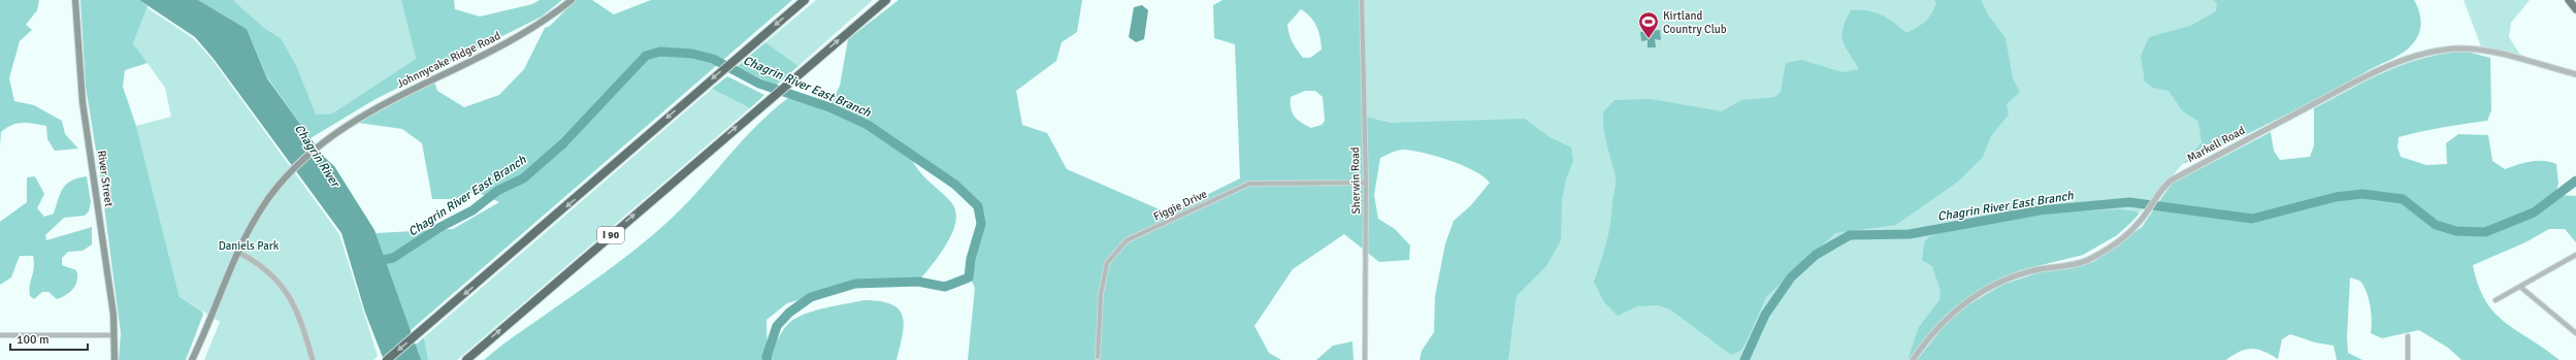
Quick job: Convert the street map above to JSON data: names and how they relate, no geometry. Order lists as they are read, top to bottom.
{
  "streets": {
    "highway": ["I 90"],
    "main road": ["Johnnycake Ridge Road", "River Street"],
    "street": ["Markell Road", "Sherwin Road", "Figgie Drive"]
  },
  "crossings": [
    ["Sherwin Road", "Figgie Drive"]
  ],
  "water": ["Chagrin River East Branch", "Chagrin River"],
  "parks": ["Daniels Park"],
  "places": {
    "sports": ["Kirtland Country Club"]
  },
  "scale_bar": "100 m"
}
